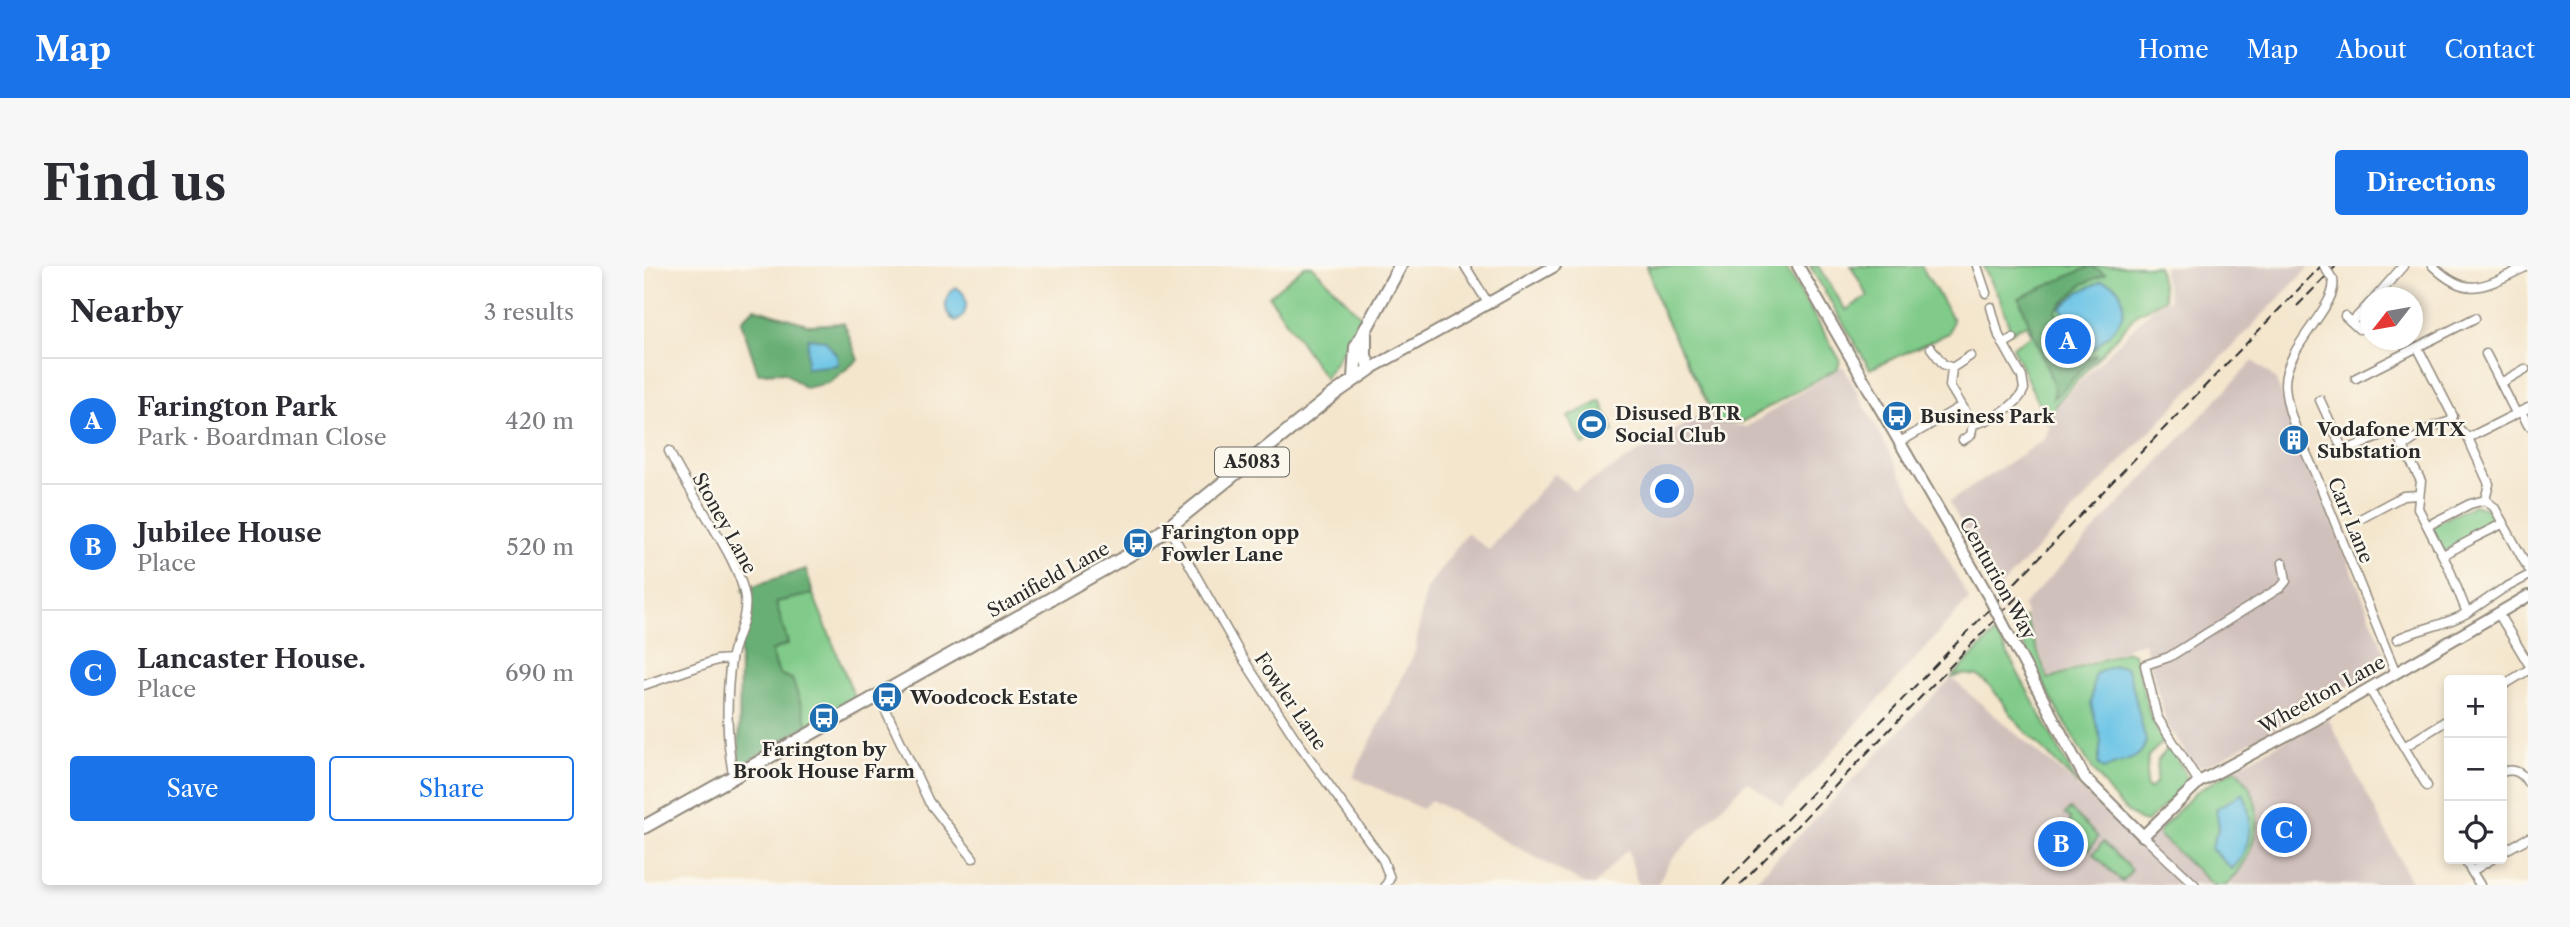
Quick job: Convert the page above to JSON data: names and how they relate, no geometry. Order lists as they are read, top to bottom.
{
  "streets": {
    "main road": ["A5083", "Stanifield Lane"],
    "street": [
      "Carr Lane",
      "Stoney Lane",
      "Centurion Way",
      "Wheelton Lane",
      "Fowler Lane"
    ]
  },
  "crossings": [
    ["Carr Lane", "Wheelton Lane"],
    ["Stoney Lane", "Stanifield Lane"],
    ["Centurion Way", "Wheelton Lane"],
    ["Stanifield Lane", "Fowler Lane"]
  ],
  "places": {
    "bus stop": [
      "Business Park",
      "Farington opp Fowler Lane",
      "Woodcock Estate",
      "Farington by Brook House Farm"
    ],
    "sports": ["Disused BTR Social Club"],
    "building": ["Vodafone MTX Substation"]
  },
  "north": "bottom left",
  "page": {
    "header": "Map",
    "nav": [
      "Home",
      "Map",
      "About",
      "Contact"
    ],
    "buttons": [
      "Directions",
      ["Save", "Share"]
    ],
    "title": "Find us",
    "heading": ["Nearby", "3 results"],
    "pins": ["A", "C", "B"],
    "list": [
      {
        "mark": "A",
        "name": "Farington Park",
        "note": "Park · Boardman Close",
        "value": "420 m"
      },
      {
        "mark": "B",
        "name": "Jubilee House",
        "note": "Place",
        "value": "520 m"
      },
      {
        "mark": "C",
        "name": "Lancaster House.",
        "note": "Place",
        "value": "690 m"
      }
    ],
    "map_buttons": ["+", "−"]
  }
}
